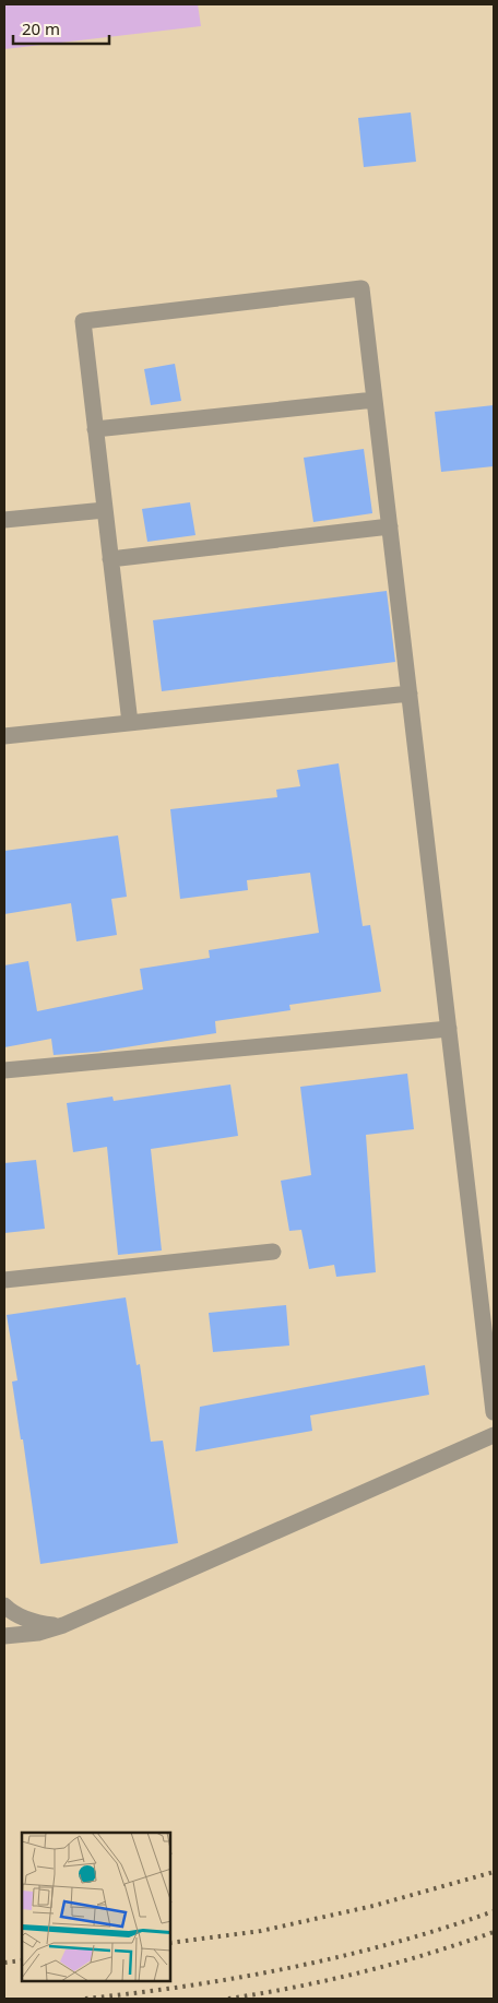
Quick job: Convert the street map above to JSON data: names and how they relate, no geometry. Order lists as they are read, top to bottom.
{
  "scale_bar": "20 m"
}
